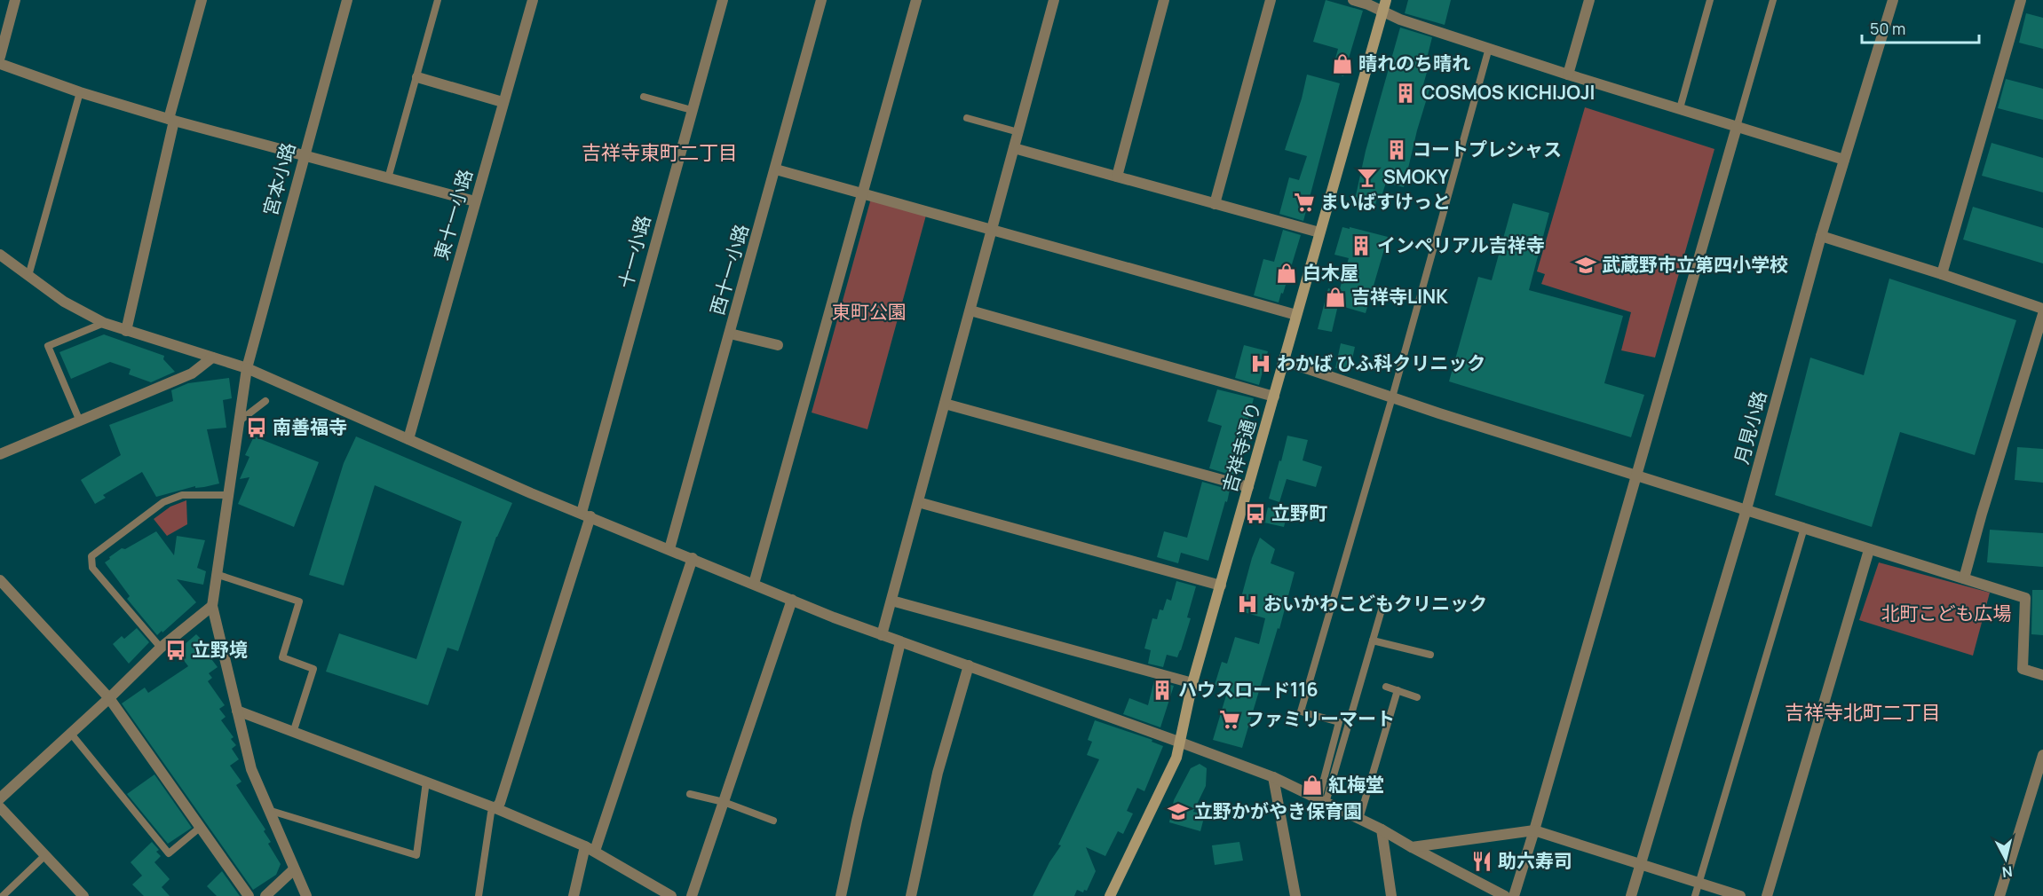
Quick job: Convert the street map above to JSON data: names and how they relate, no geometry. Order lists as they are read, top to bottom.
{
  "streets": {
    "main road": ["吉祥寺通り"],
    "street": [
      "宮本小路",
      "東十一小路",
      "十一小路",
      "西十一小路",
      "月見小路"
    ]
  },
  "districts": ["吉祥寺東町二丁目", "吉祥寺北町二丁目"],
  "parks": ["東町公園", "北町こども広場"],
  "places": {
    "shop": [
      "晴れのち晴れ",
      "白木屋",
      "吉祥寺LINK",
      "紅梅堂"
    ],
    "building": [
      "COSMOS KICHIJOJI",
      "コートプレシャス",
      "インペリアル吉祥寺",
      "ハウスロード116"
    ],
    "bar": ["SMOKY"],
    "supermarket": ["まいばすけっと", "ファミリーマート"],
    "school or university": ["武蔵野市立第四小学校", "立野かがやき保育園"],
    "hospital": ["わかば ひふ科クリニック", "おいかわこどもクリニック"],
    "bus stop": ["南善福寺", "立野町", "立野境"],
    "restaurant": ["助六寿司"]
  },
  "scale_bar": "50 m",
  "north": "bottom"
}
